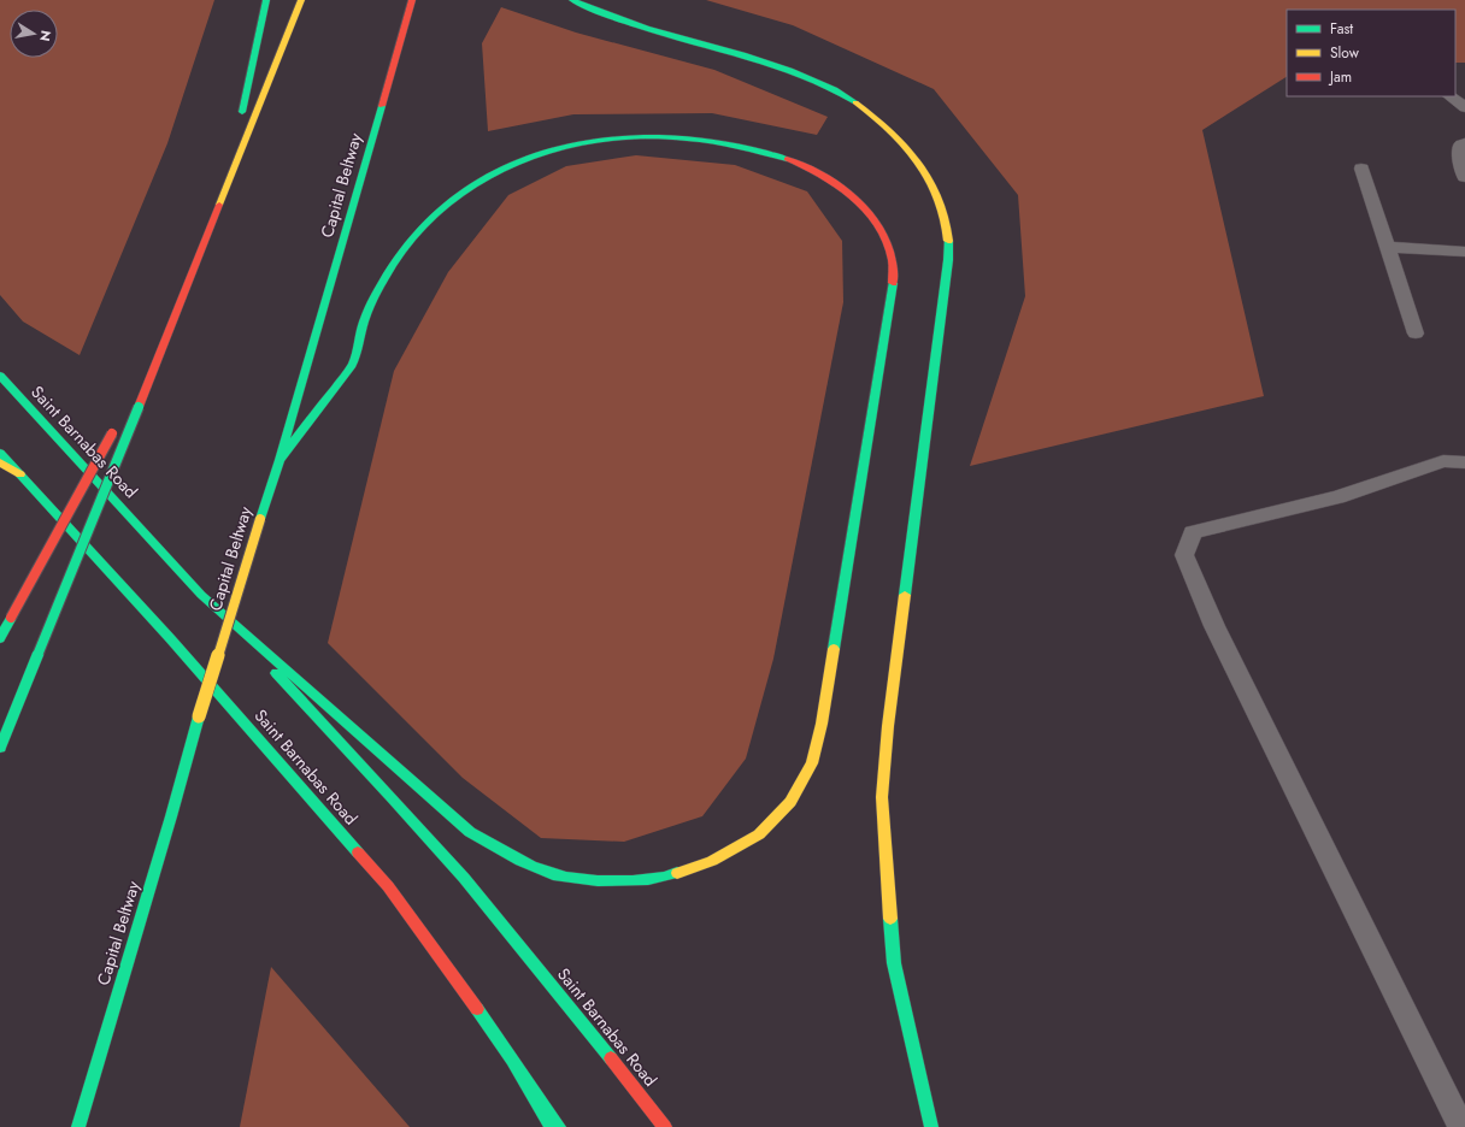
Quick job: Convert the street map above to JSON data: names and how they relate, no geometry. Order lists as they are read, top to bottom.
{
  "streets": {
    "main road": ["Capital Beltway", "Saint Barnabas Road"]
  },
  "crossings": [
    ["Capital Beltway", "Saint Barnabas Road"]
  ],
  "legend": ["Fast", "Slow", "Jam"],
  "north": "right"
}
